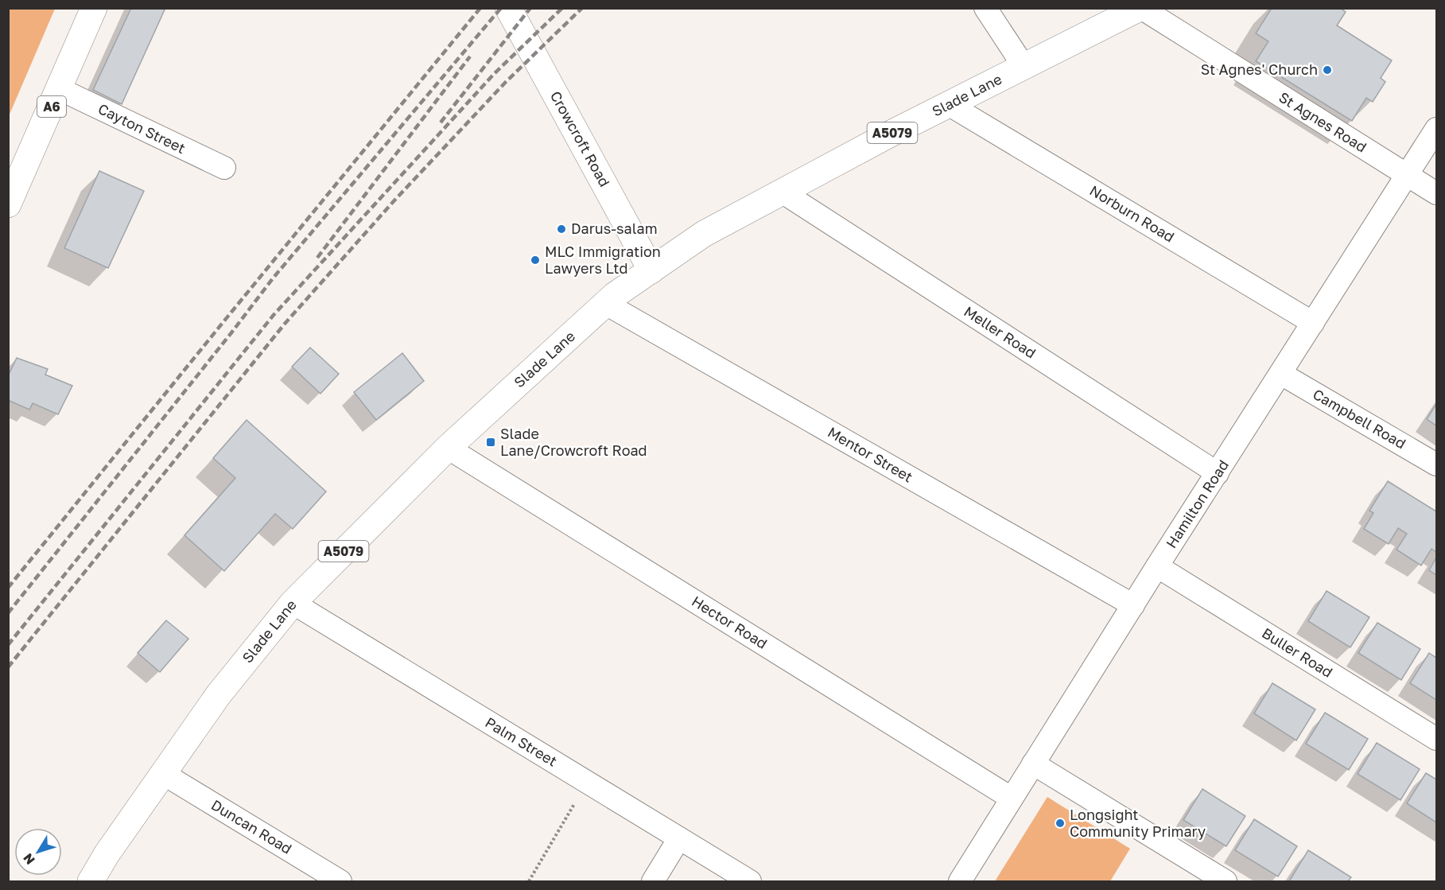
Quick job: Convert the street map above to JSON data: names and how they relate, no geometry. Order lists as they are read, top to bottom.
{
  "streets": {
    "main road": [
      "Slade Lane",
      "A6",
      "A5079",
      "Crowcroft Road"
    ],
    "street": [
      "St Agnes Road",
      "Cayton Street",
      "Norburn Road",
      "Meller Road",
      "Campbell Road",
      "Mentor Street",
      "Hamilton Road",
      "Hector Road",
      "Buller Road",
      "Palm Street",
      "Duncan Road"
    ]
  },
  "crossings": [
    ["Slade Lane", "St Agnes Road"],
    ["Slade Lane", "Crowcroft Road"],
    ["Slade Lane", "Norburn Road"],
    ["Slade Lane", "Meller Road"],
    ["Slade Lane", "Mentor Street"],
    ["Slade Lane", "Hector Road"],
    ["Slade Lane", "Palm Street"],
    ["Slade Lane", "Duncan Road"],
    ["A6", "Cayton Street"],
    ["St Agnes Road", "Hamilton Road"],
    ["Norburn Road", "Hamilton Road"],
    ["Meller Road", "Hamilton Road"],
    ["Campbell Road", "Hamilton Road"],
    ["Mentor Street", "Hamilton Road"],
    ["Hamilton Road", "Hector Road"],
    ["Hamilton Road", "Buller Road"]
  ],
  "places": {
    "other": [
      "St Agnes' Church",
      "Darus-salam",
      "MLC Immigration Lawyers Ltd",
      "Longsight Community Primary"
    ],
    "transit": ["Slade Lane/Crowcroft Road"]
  },
  "north": "bottom left"
}
